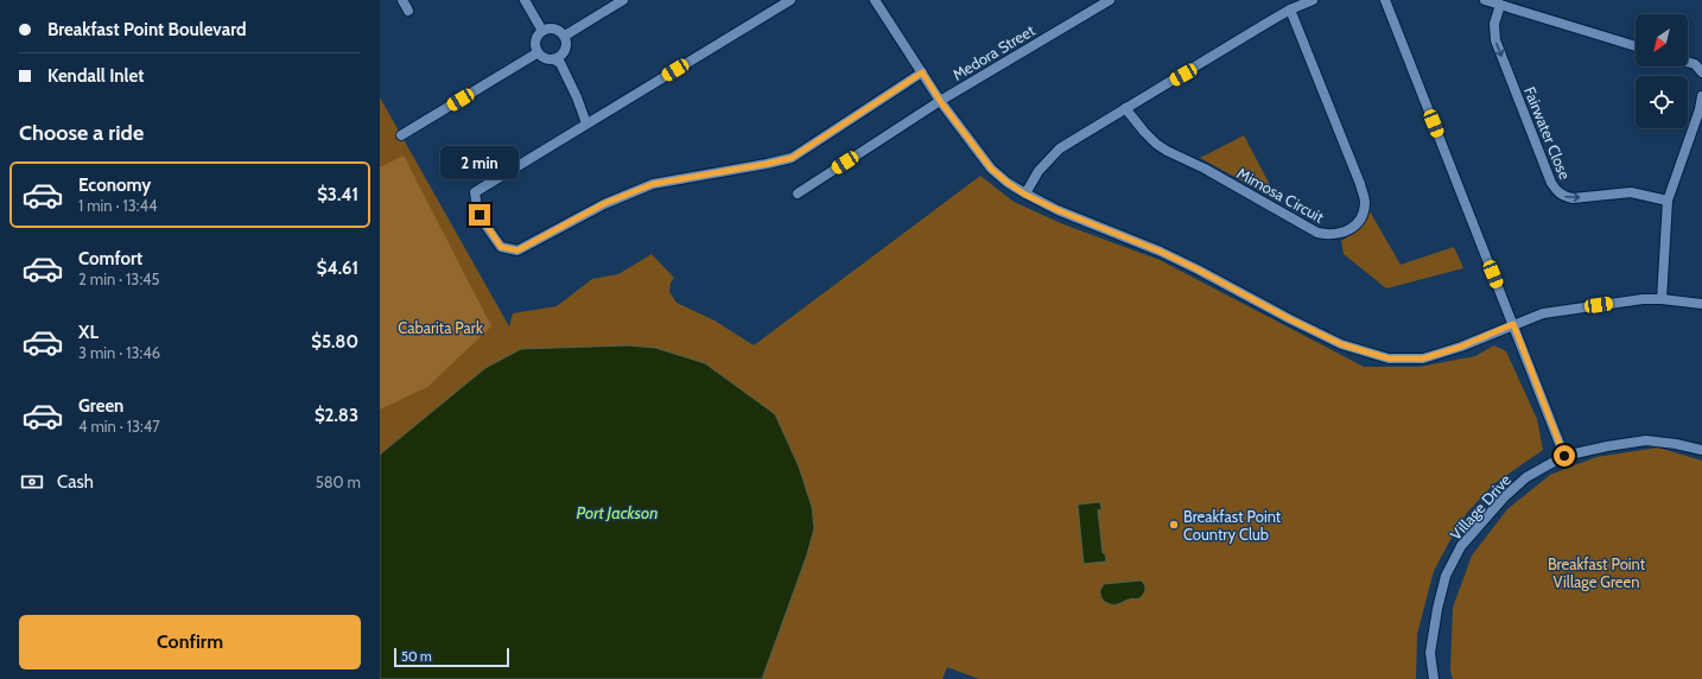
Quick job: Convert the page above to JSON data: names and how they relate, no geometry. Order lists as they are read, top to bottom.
{
  "streets": {
    "street": [
      "Medora Street",
      "Fairwater Close",
      "Mimosa Circuit",
      "Village Drive"
    ]
  },
  "one_way": ["Fairwater Close"],
  "water": ["Port Jackson"],
  "parks": ["Cabarita Park", "Breakfast Point Village Green"],
  "places": ["Breakfast Point Country Club"],
  "scale_bar": "50 m",
  "north": "bottom left",
  "page": {
    "banner": ["Breakfast Point Boulevard", "Kendall Inlet"],
    "heading": "Choose a ride",
    "bubble": "2 min",
    "list": [
      {
        "name": "Economy",
        "note": "1 min · 13:44",
        "value": "$3.41"
      },
      {
        "name": "Comfort",
        "note": "2 min · 13:45",
        "value": "$4.61"
      },
      {
        "name": "XL",
        "note": "3 min · 13:46",
        "value": "$5.80"
      },
      {
        "name": "Green",
        "note": "4 min · 13:47",
        "value": "$2.83"
      }
    ],
    "pay": ["Cash", "580 m"],
    "buttons": "Confirm",
    "scale": "50 m"
  }
}
